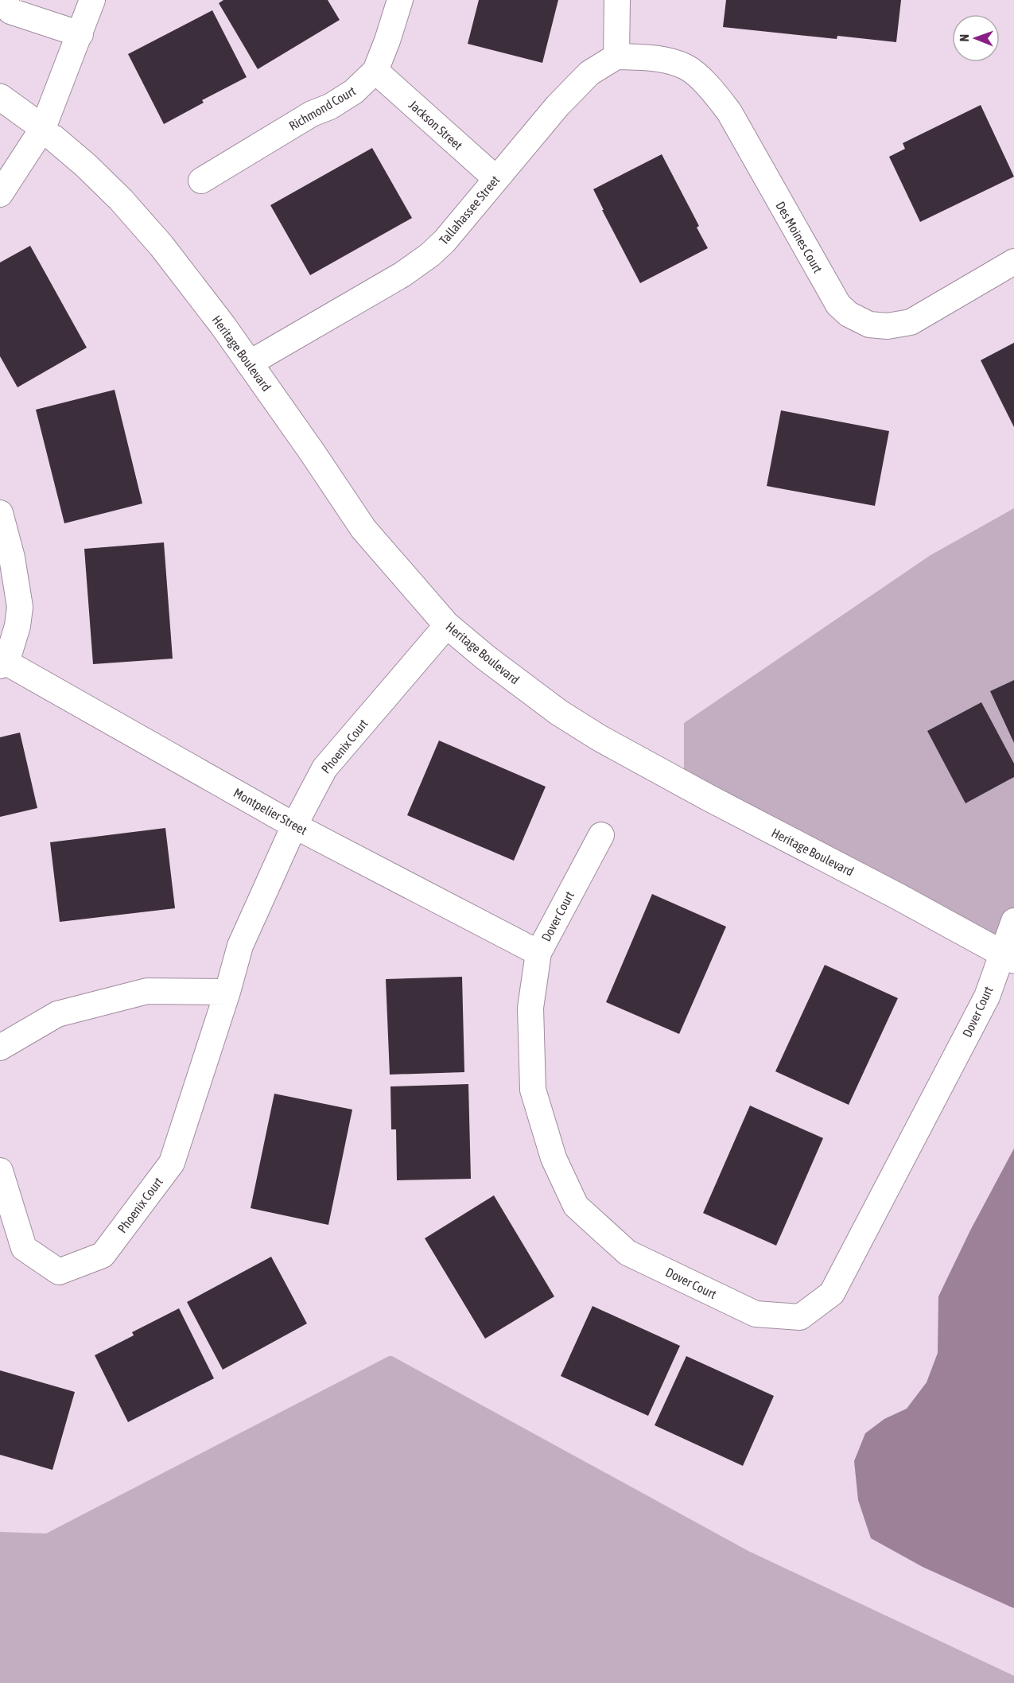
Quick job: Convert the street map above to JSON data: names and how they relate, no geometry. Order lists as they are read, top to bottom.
{
  "streets": {
    "street": [
      "Richmond Court",
      "Jackson Street",
      "Tallahassee Street",
      "Des Moines Court",
      "Heritage Boulevard",
      "Phoenix Court",
      "Montpelier Street",
      "Dover Court"
    ]
  },
  "crossings": [
    ["Richmond Court", "Jackson Street"],
    ["Jackson Street", "Tallahassee Street"],
    ["Tallahassee Street", "Des Moines Court"],
    ["Tallahassee Street", "Heritage Boulevard"],
    ["Heritage Boulevard", "Phoenix Court"],
    ["Heritage Boulevard", "Dover Court"],
    ["Phoenix Court", "Montpelier Street"],
    ["Montpelier Street", "Dover Court"]
  ],
  "north": "left"
}
